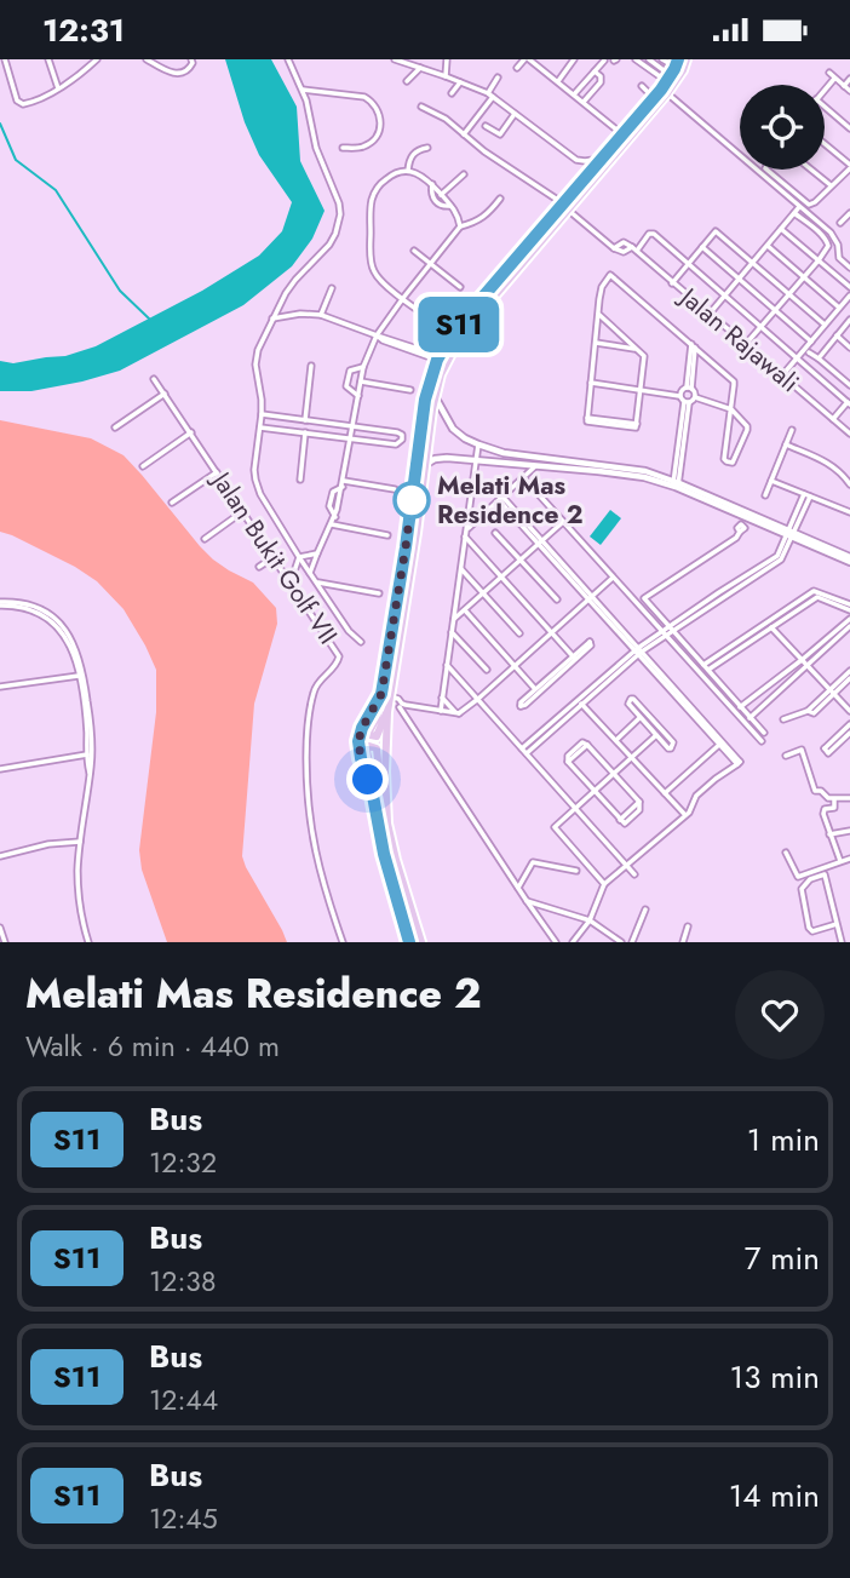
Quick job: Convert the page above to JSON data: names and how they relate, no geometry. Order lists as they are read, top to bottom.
{
  "streets": {
    "street": ["Jalan Rajawali", "Jalan Bukit Golf VII"]
  },
  "places": ["Melati Mas Residence 2"],
  "lines": ["bus line S11"],
  "page": {
    "status": "12:31",
    "on_map": "S11",
    "heading": ["Melati Mas Residence 2", "Walk · 6 min · 440 m"],
    "list": [
      {
        "mark": "S11",
        "name": "Bus",
        "note": "12:32",
        "value": "1 min"
      },
      {
        "mark": "S11",
        "name": "Bus",
        "note": "12:38",
        "value": "7 min"
      },
      {
        "mark": "S11",
        "name": "Bus",
        "note": "12:44",
        "value": "13 min"
      },
      {
        "mark": "S11",
        "name": "Bus",
        "note": "12:45",
        "value": "14 min"
      }
    ]
  }
}
